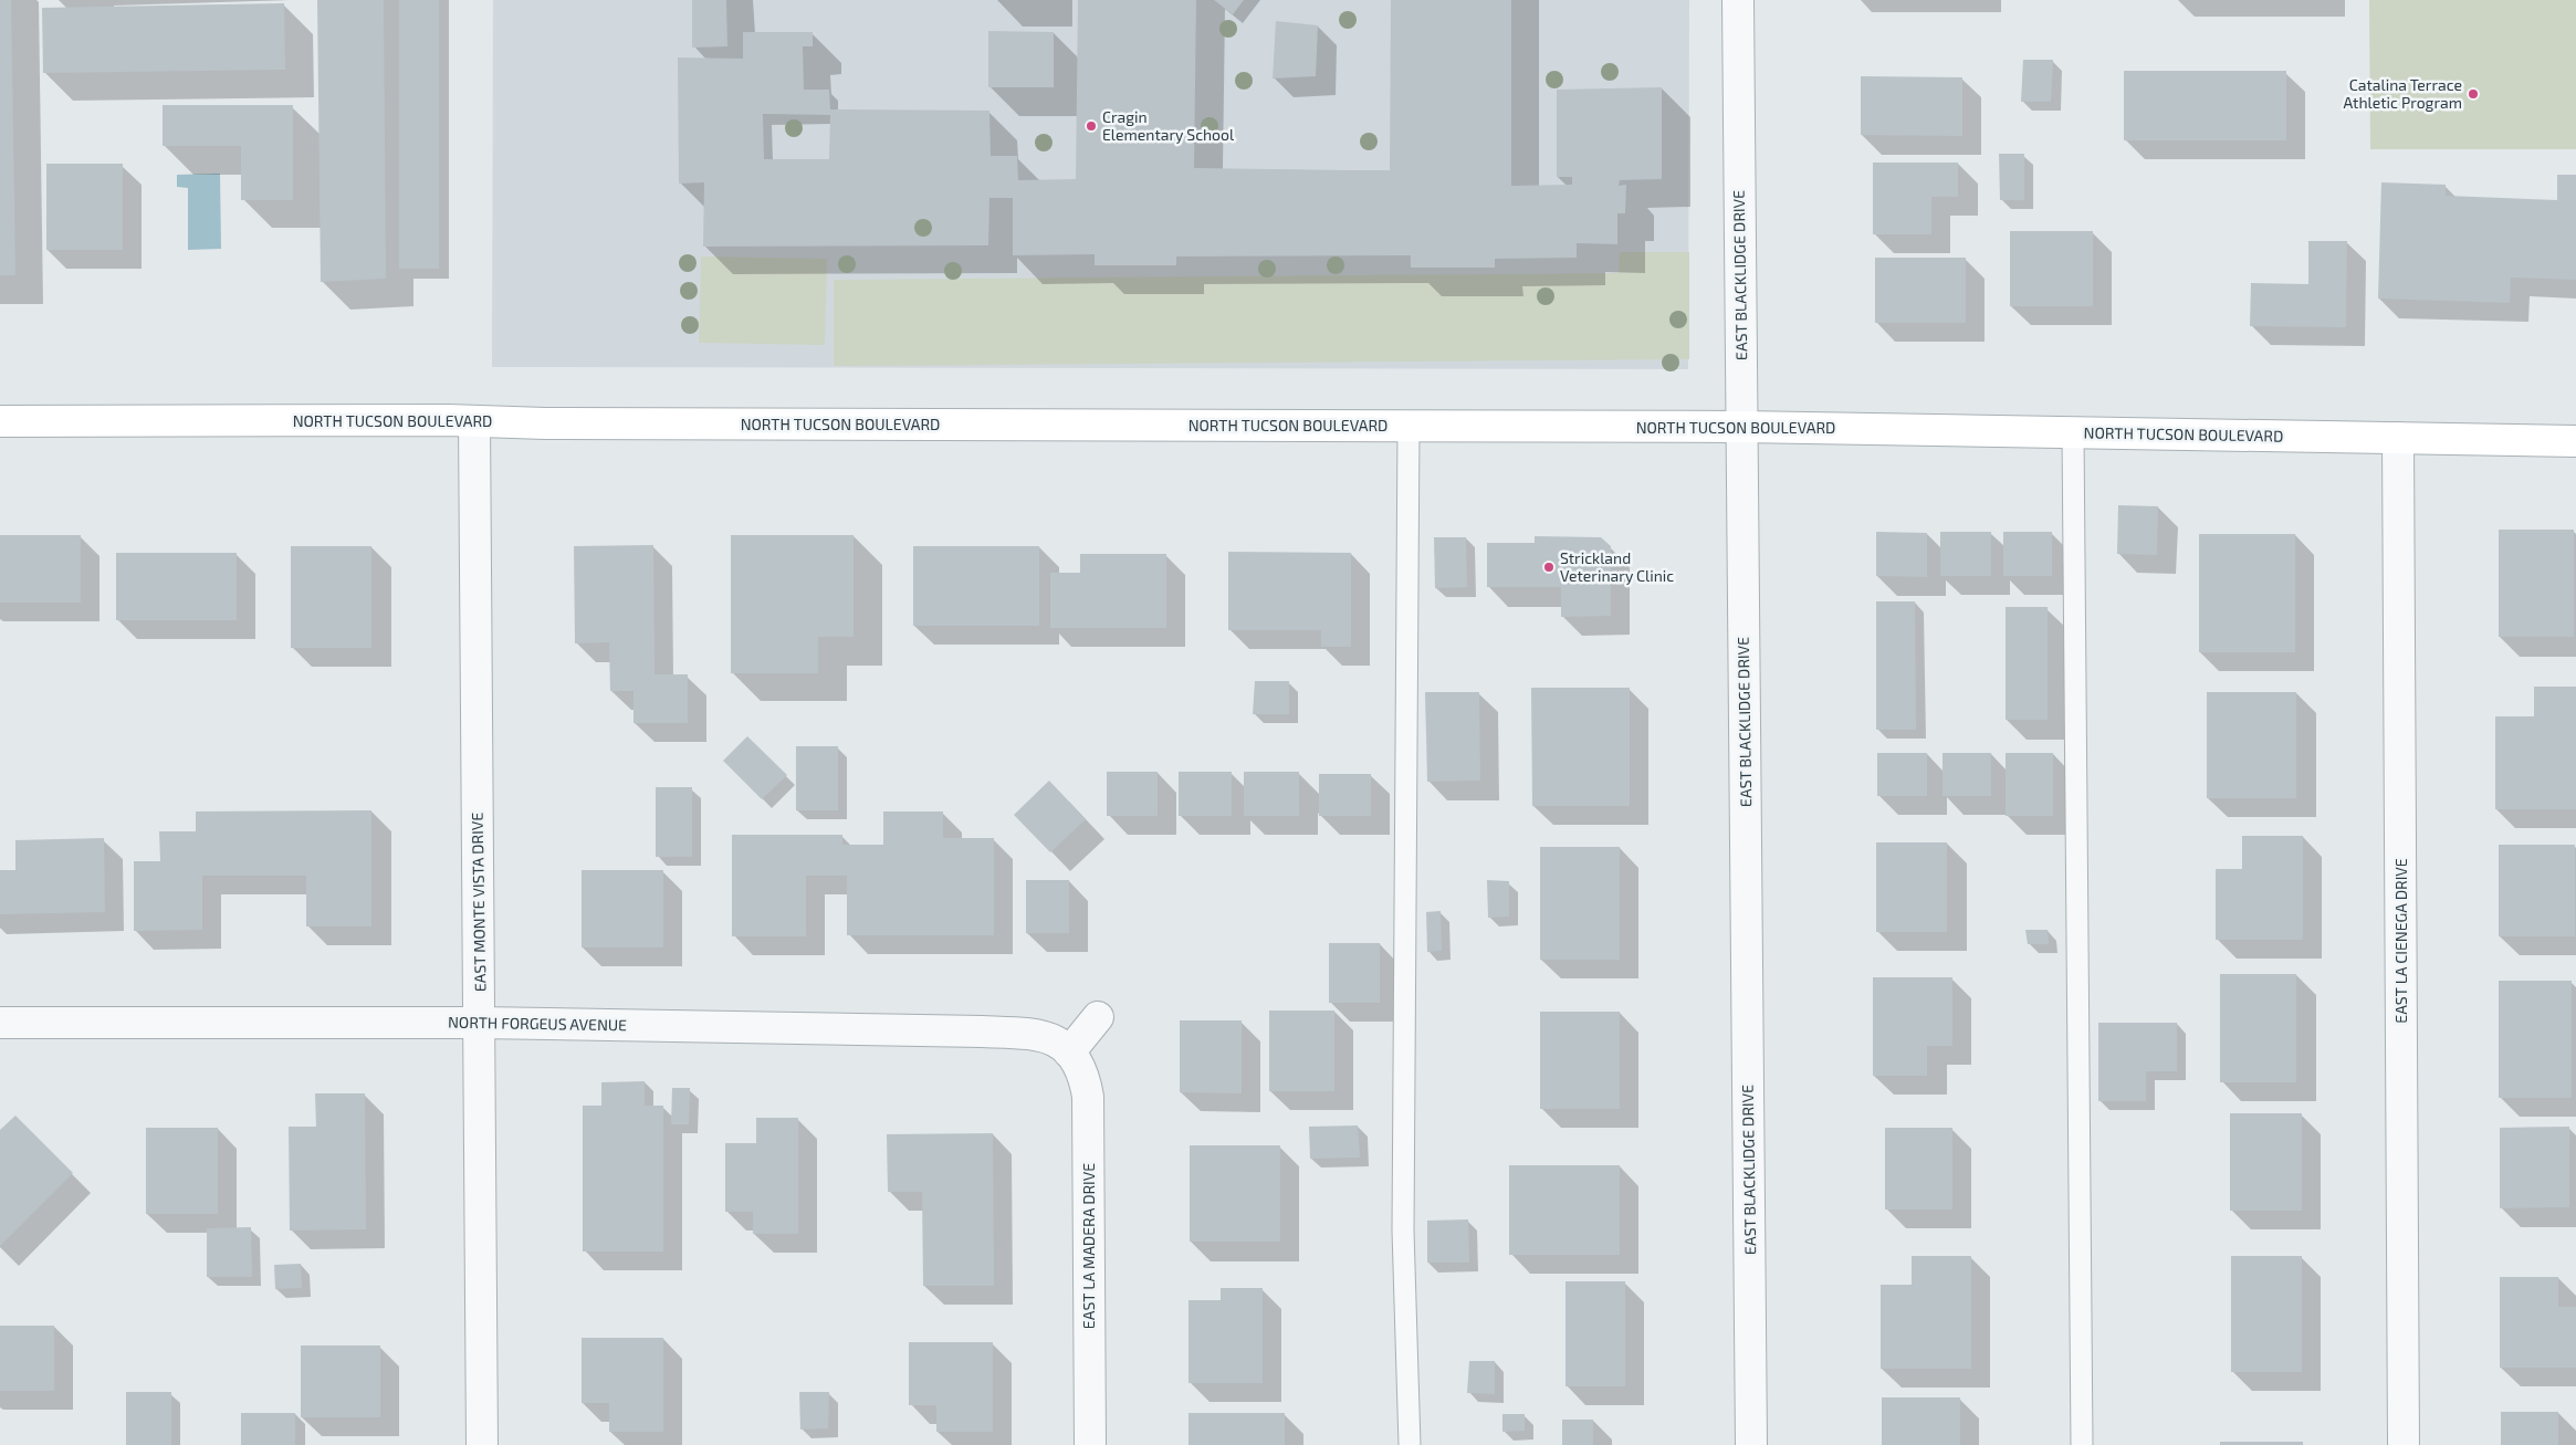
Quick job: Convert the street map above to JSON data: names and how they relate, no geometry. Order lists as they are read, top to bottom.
{
  "streets": {
    "main road": ["NORTH TUCSON BOULEVARD"],
    "street": [
      "EAST BLACKLIDGE DRIVE",
      "EAST MONTE VISTA DRIVE",
      "EAST LA CIENEGA DRIVE",
      "NORTH FORGEUS AVENUE",
      "EAST LA MADERA DRIVE"
    ]
  },
  "crossings": [
    ["EAST BLACKLIDGE DRIVE", "NORTH TUCSON BOULEVARD"],
    ["NORTH TUCSON BOULEVARD", "EAST MONTE VISTA DRIVE"],
    ["NORTH TUCSON BOULEVARD", "EAST LA CIENEGA DRIVE"],
    ["EAST MONTE VISTA DRIVE", "NORTH FORGEUS AVENUE"],
    ["NORTH FORGEUS AVENUE", "EAST LA MADERA DRIVE"]
  ],
  "places": ["Catalina Terrace Athletic Program", "Cragin Elementary School", "Strickland Veterinary Clinic"]
}
